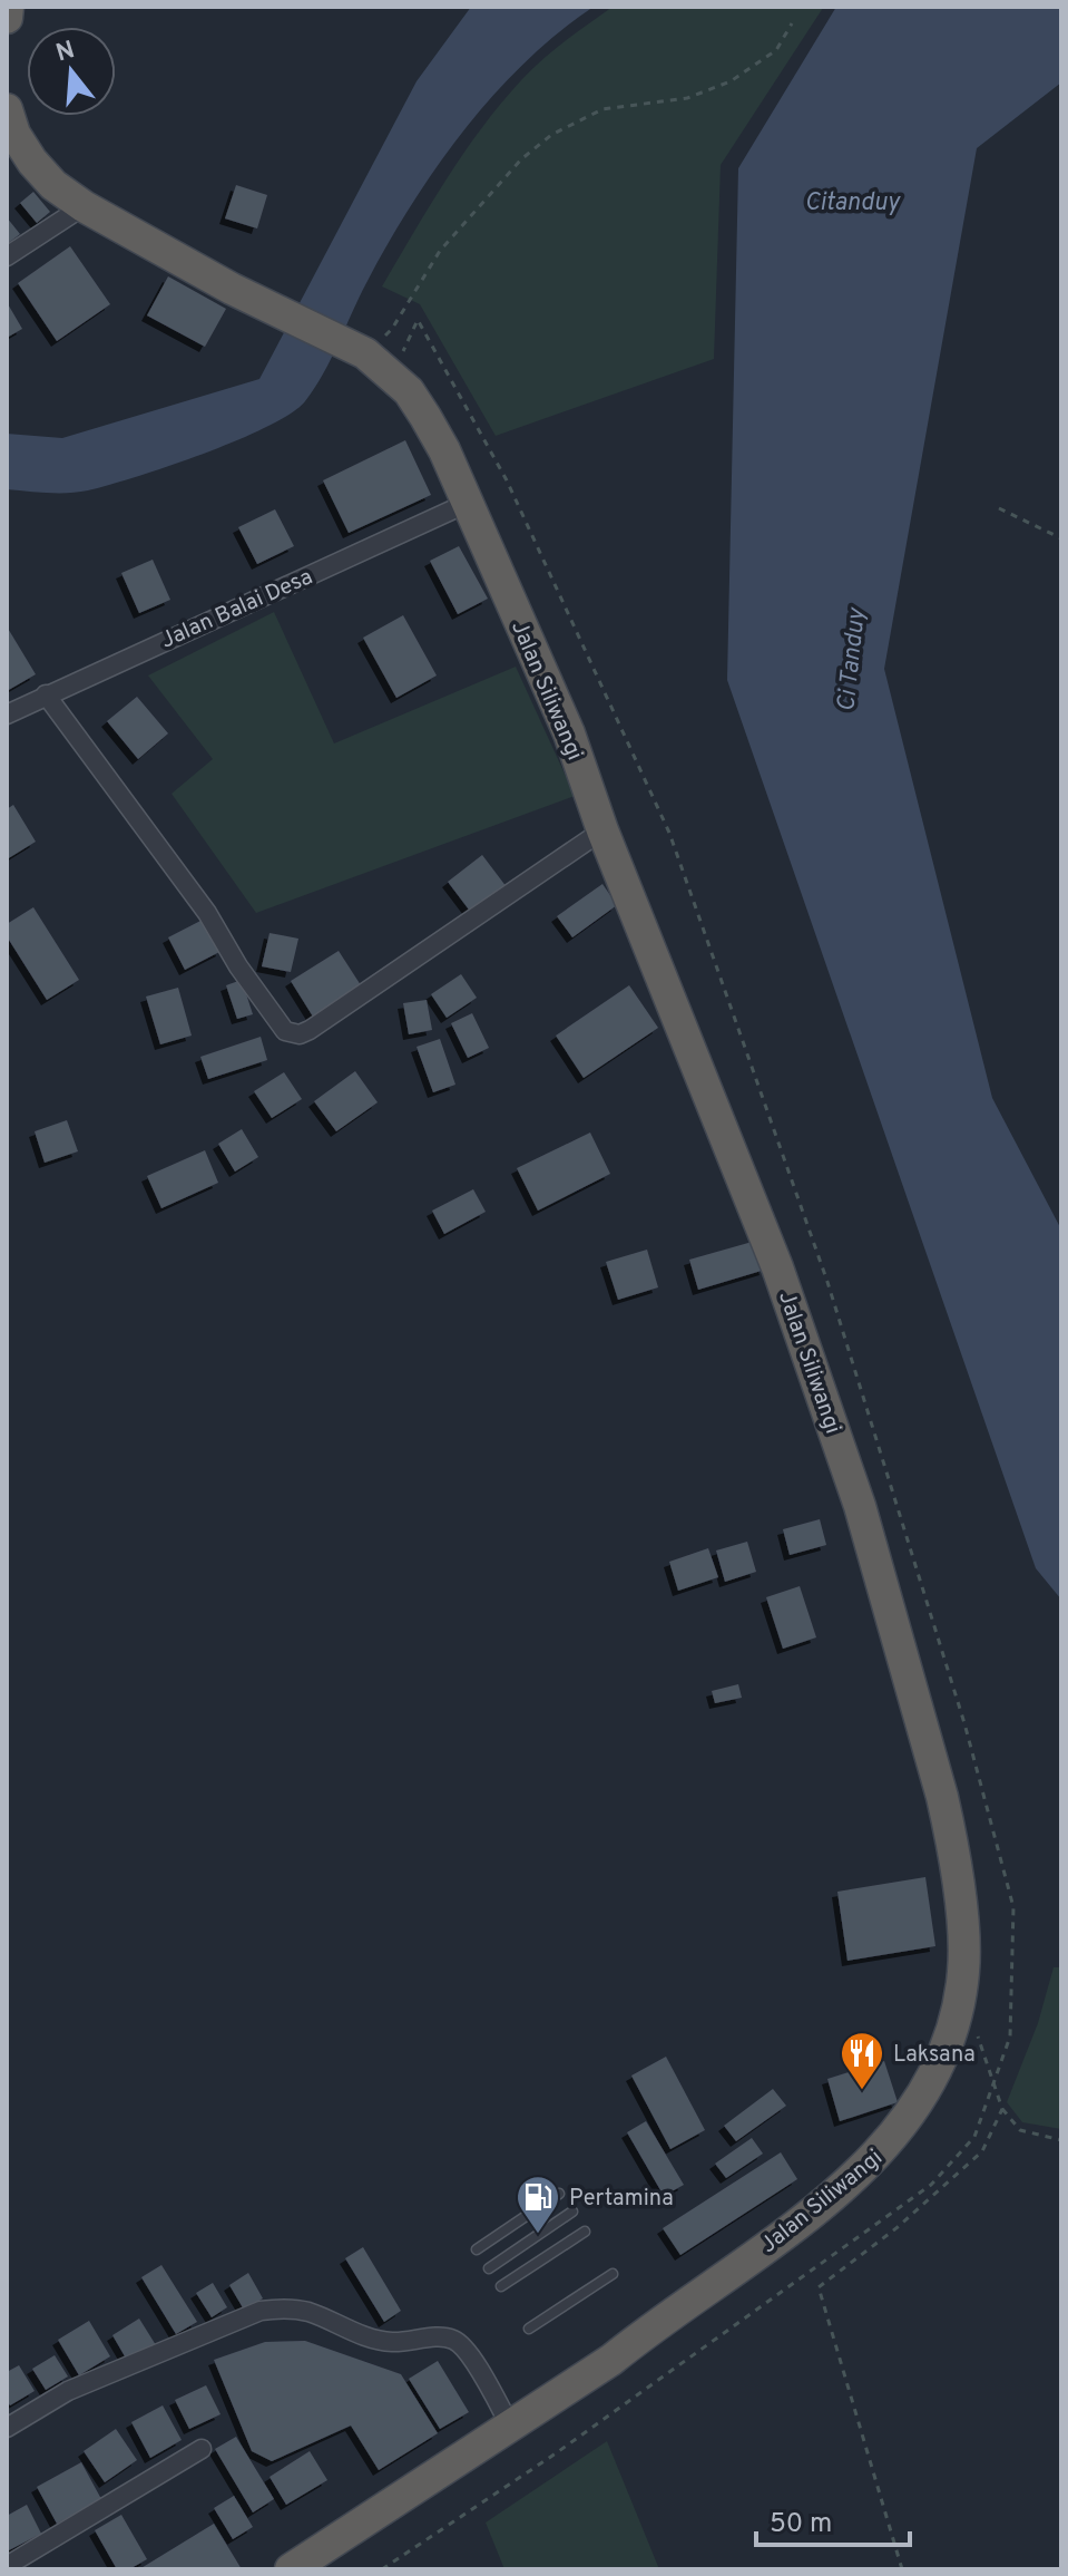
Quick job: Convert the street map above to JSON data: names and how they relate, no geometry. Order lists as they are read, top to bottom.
{
  "streets": {
    "highway": ["Jalan Siliwangi"],
    "street": ["Jalan Balai Desa"]
  },
  "crossings": [
    ["Jalan Balai Desa", "Jalan Siliwangi"]
  ],
  "water": ["Citanduy", "Ci Tanduy"],
  "places": {
    "restaurant": ["Laksana"],
    "fuel station": ["Pertamina"]
  },
  "scale_bar": "50 m",
  "north": "top"
}
